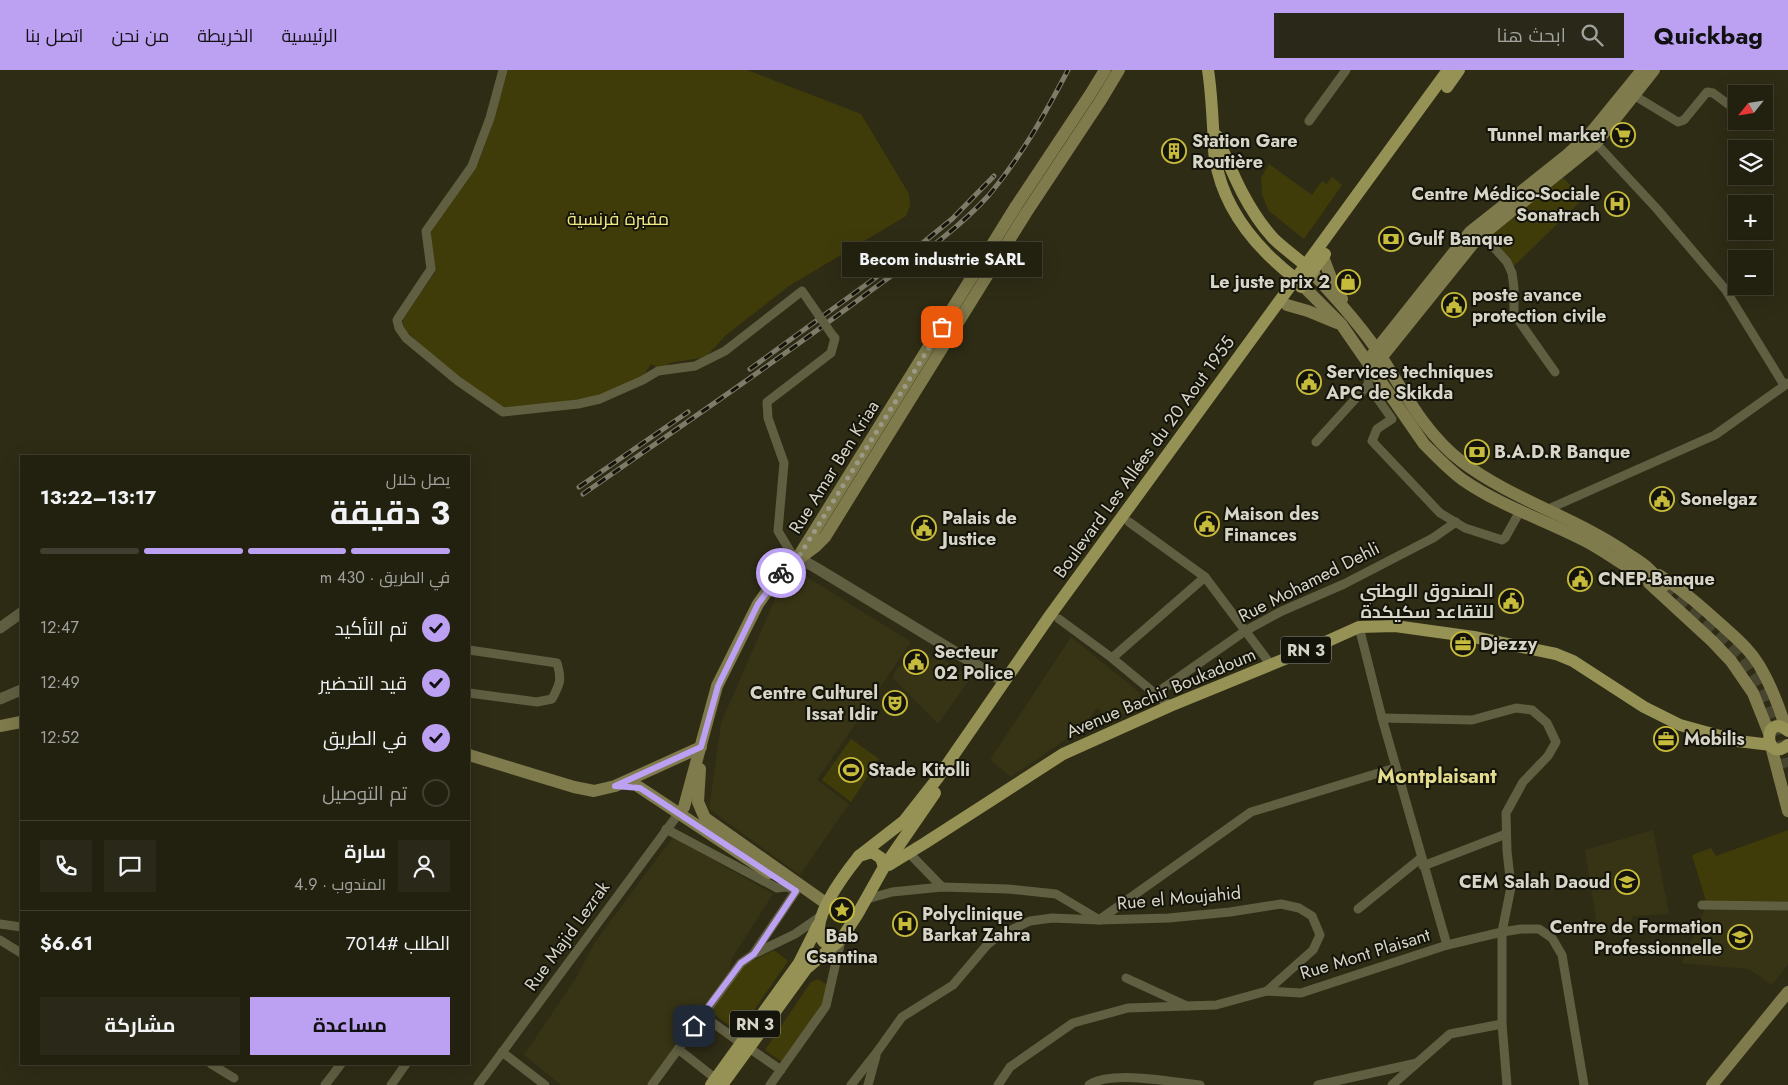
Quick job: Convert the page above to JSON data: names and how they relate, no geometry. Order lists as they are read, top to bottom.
{
  "streets": {
    "main road": [
      "Boulevard Les Allées du 20 Aout 1955",
      "Rue Amar Ben Kriaa",
      "RN 3",
      "Avenue Bachir Boukadoum"
    ],
    "street": [
      "Rue Mohamed Dehli",
      "Rue el Moujahid",
      "Rue Majid Lezrak",
      "Rue Mont Plaisant"
    ]
  },
  "crossings": [
    ["Boulevard Les Allées du 20 Aout 1955", "RN 3"],
    ["Boulevard Les Allées du 20 Aout 1955", "Rue el Moujahid"],
    ["RN 3", "Avenue Bachir Boukadoum"],
    ["Rue el Moujahid", "Rue Mont Plaisant"]
  ],
  "districts": ["Montplaisant"],
  "parks": ["مقبرة فرنسية"],
  "places": {
    "supermarket": ["Tunnel market"],
    "building": ["Station Gare Routière"],
    "hospital": ["Centre Médico-Sociale Sonatrach", "Polyclinique Barkat Zahra"],
    "bank": ["Gulf Banque", "B.A.D.R Banque"],
    "shop": ["Le juste prix 2"],
    "public building": [
      "poste avance protection civile",
      "Services techniques APC de Skikda",
      "Sonelgaz",
      "Maison des Finances",
      "Palais de Justice",
      "CNEP-Banque",
      "الصندوق الوطني للتقاعد سكيكدة",
      "Secteur 02 Police"
    ],
    "other": ["Becom industrie SARL"],
    "office": ["Djezzy", "Mobilis"],
    "theatre": ["Centre Culturel Issat Idir"],
    "sports": ["Stade Kitolli"],
    "school or university": ["CEM Salah Daoud", "Centre de Formation Professionnelle"],
    "place": ["Bab Csantina"]
  },
  "north": "bottom left",
  "page": {
    "header": "Quickbag",
    "search": "ابحث هنا",
    "nav": [
      "الرئيسية",
      "الخريطة",
      "من نحن",
      "اتصل بنا"
    ],
    "map_buttons": ["+", "−"],
    "bubble": "Becom industrie SARL",
    "heading": ["3 دقيقة", "يصل خلال", "13:17–13:22"],
    "panel": [
      "سارة",
      "المندوب · 4.9",
      "الطلب #7014",
      "$6.61"
    ],
    "bar": "في الطريق · 430 m",
    "list": [
      ["تم التأكيد", "12:47"],
      ["قيد التحضير", "12:49"],
      ["في الطريق", "12:52"],
      "تم التوصيل"
    ],
    "buttons": ["مساعدة", "مشاركة"]
  }
}
